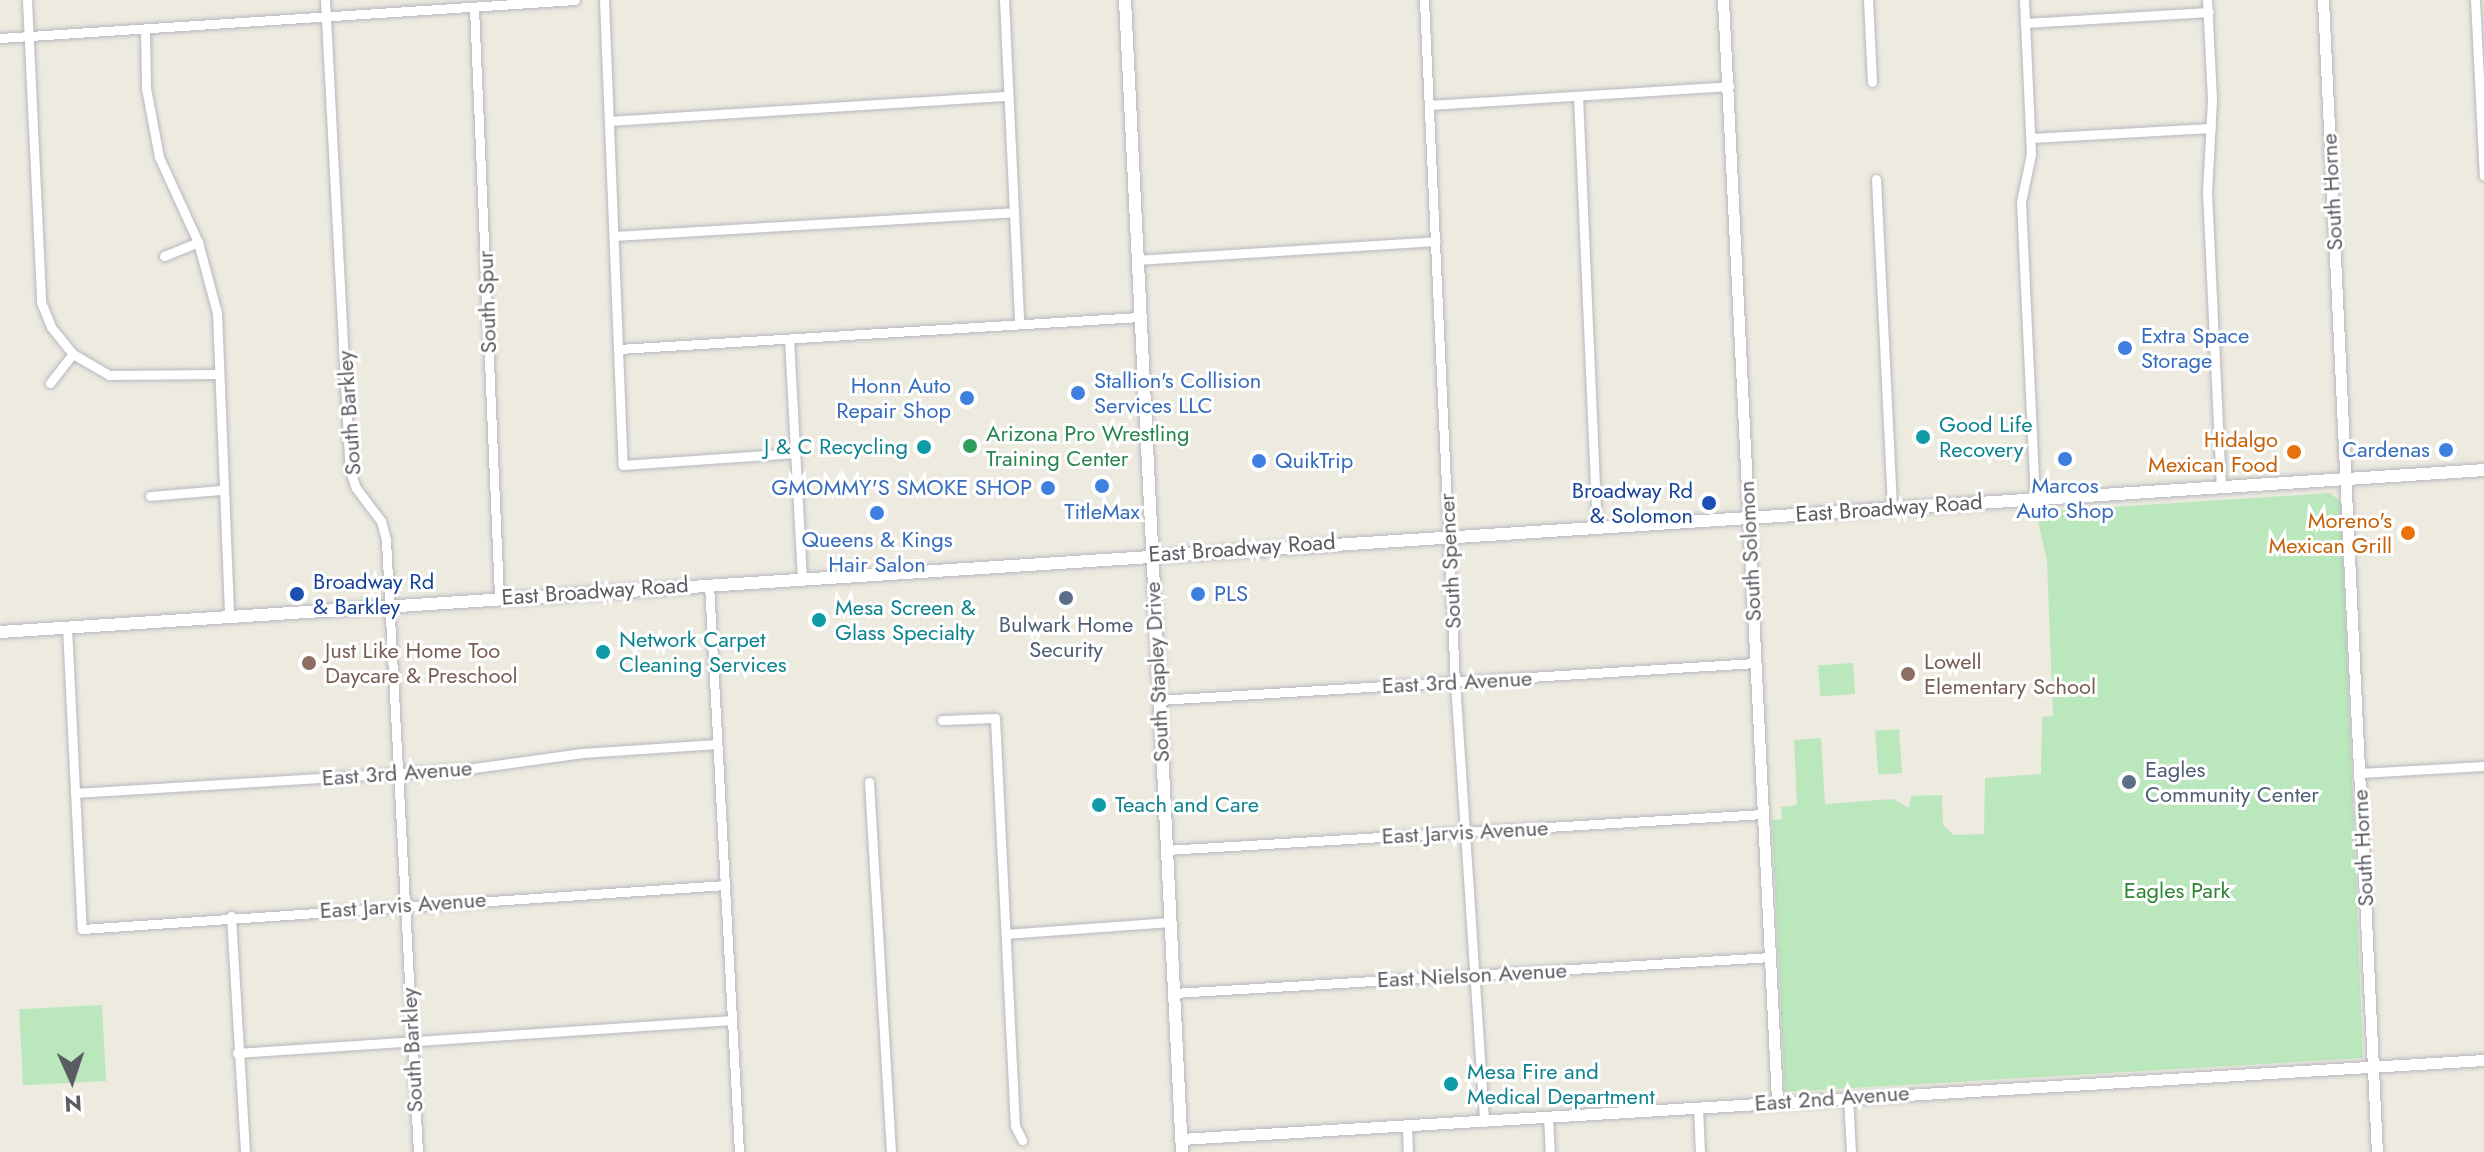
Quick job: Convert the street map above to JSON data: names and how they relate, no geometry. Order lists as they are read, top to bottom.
{
  "streets": {
    "main road": ["East Broadway Road", "South Stapley Drive"],
    "street": [
      "South Horne",
      "South Spur",
      "South Barkley",
      "South Solomon",
      "South Spencer",
      "East 3rd Avenue",
      "East Jarvis Avenue",
      "East Nielson Avenue",
      "East 2nd Avenue"
    ]
  },
  "crossings": [
    ["South Horne", "East Broadway Road"],
    ["South Horne", "East 2nd Avenue"],
    ["South Spur", "East Broadway Road"],
    ["South Barkley", "East Broadway Road"],
    ["South Barkley", "East 3rd Avenue"],
    ["South Barkley", "East Jarvis Avenue"],
    ["East Broadway Road", "South Solomon"],
    ["East Broadway Road", "South Spencer"],
    ["East Broadway Road", "South Stapley Drive"],
    ["South Solomon", "East 3rd Avenue"],
    ["South Solomon", "East Jarvis Avenue"],
    ["South Solomon", "East Nielson Avenue"],
    ["South Solomon", "East 2nd Avenue"],
    ["South Spencer", "East 3rd Avenue"],
    ["South Spencer", "East Jarvis Avenue"],
    ["South Spencer", "East Nielson Avenue"],
    ["South Spencer", "East 2nd Avenue"],
    ["South Stapley Drive", "East 3rd Avenue"],
    ["South Stapley Drive", "East Jarvis Avenue"],
    ["South Stapley Drive", "East Nielson Avenue"],
    ["South Stapley Drive", "East 2nd Avenue"],
    ["East 3rd Avenue", "East Jarvis Avenue"]
  ],
  "parks": ["Eagles Park"],
  "places": [
    "Extra Space Storage",
    "Stallion's Collision Services LLC",
    "Honn Auto Repair Shop",
    "Good Life Recovery",
    "Arizona Pro Wrestling Training Center",
    "J & C Recycling",
    "Cardenas",
    "Hidalgo Mexican Food",
    "Marcos Auto Shop",
    "QuikTrip",
    "TitleMax",
    "GMOMMY'S SMOKE SHOP",
    "Broadway Rd & Solomon",
    "Queens & Kings Hair Salon",
    "Moreno's Mexican Grill",
    "Broadway Rd & Barkley",
    "PLS",
    "Bulwark Home Security",
    "Mesa Screen & Glass Specialty",
    "Network Carpet Cleaning Services",
    "Just Like Home Too Daycare & Preschool",
    "Lowell Elementary School",
    "Eagles Community Center",
    "Teach and Care",
    "Mesa Fire and Medical Department"
  ],
  "north": "bottom"
}
